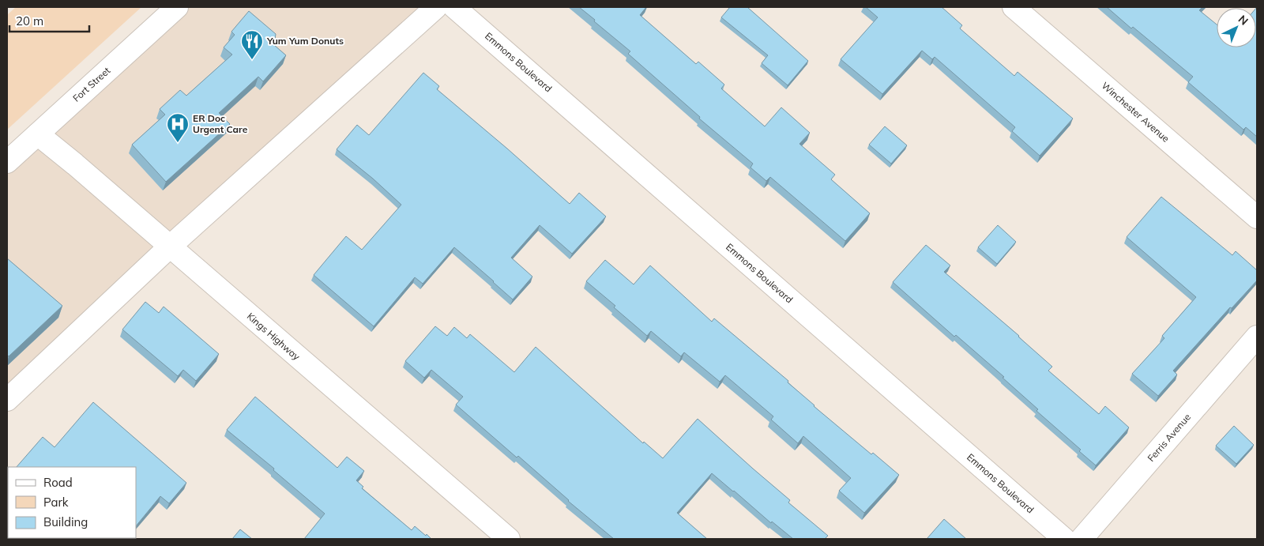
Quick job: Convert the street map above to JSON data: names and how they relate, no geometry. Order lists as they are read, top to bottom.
{
  "streets": {
    "street": [
      "Emmons Boulevard",
      "Fort Street",
      "Winchester Avenue",
      "Kings Highway",
      "Ferris Avenue"
    ]
  },
  "crossings": [
    ["Fort Street", "Kings Highway"]
  ],
  "places": {
    "restaurant": ["Yum Yum Donuts"],
    "hospital": ["ER Doc Urgent Care"]
  },
  "legend": ["Road", "Park", "Building"],
  "scale_bar": "20 m",
  "north": "top right"
}
